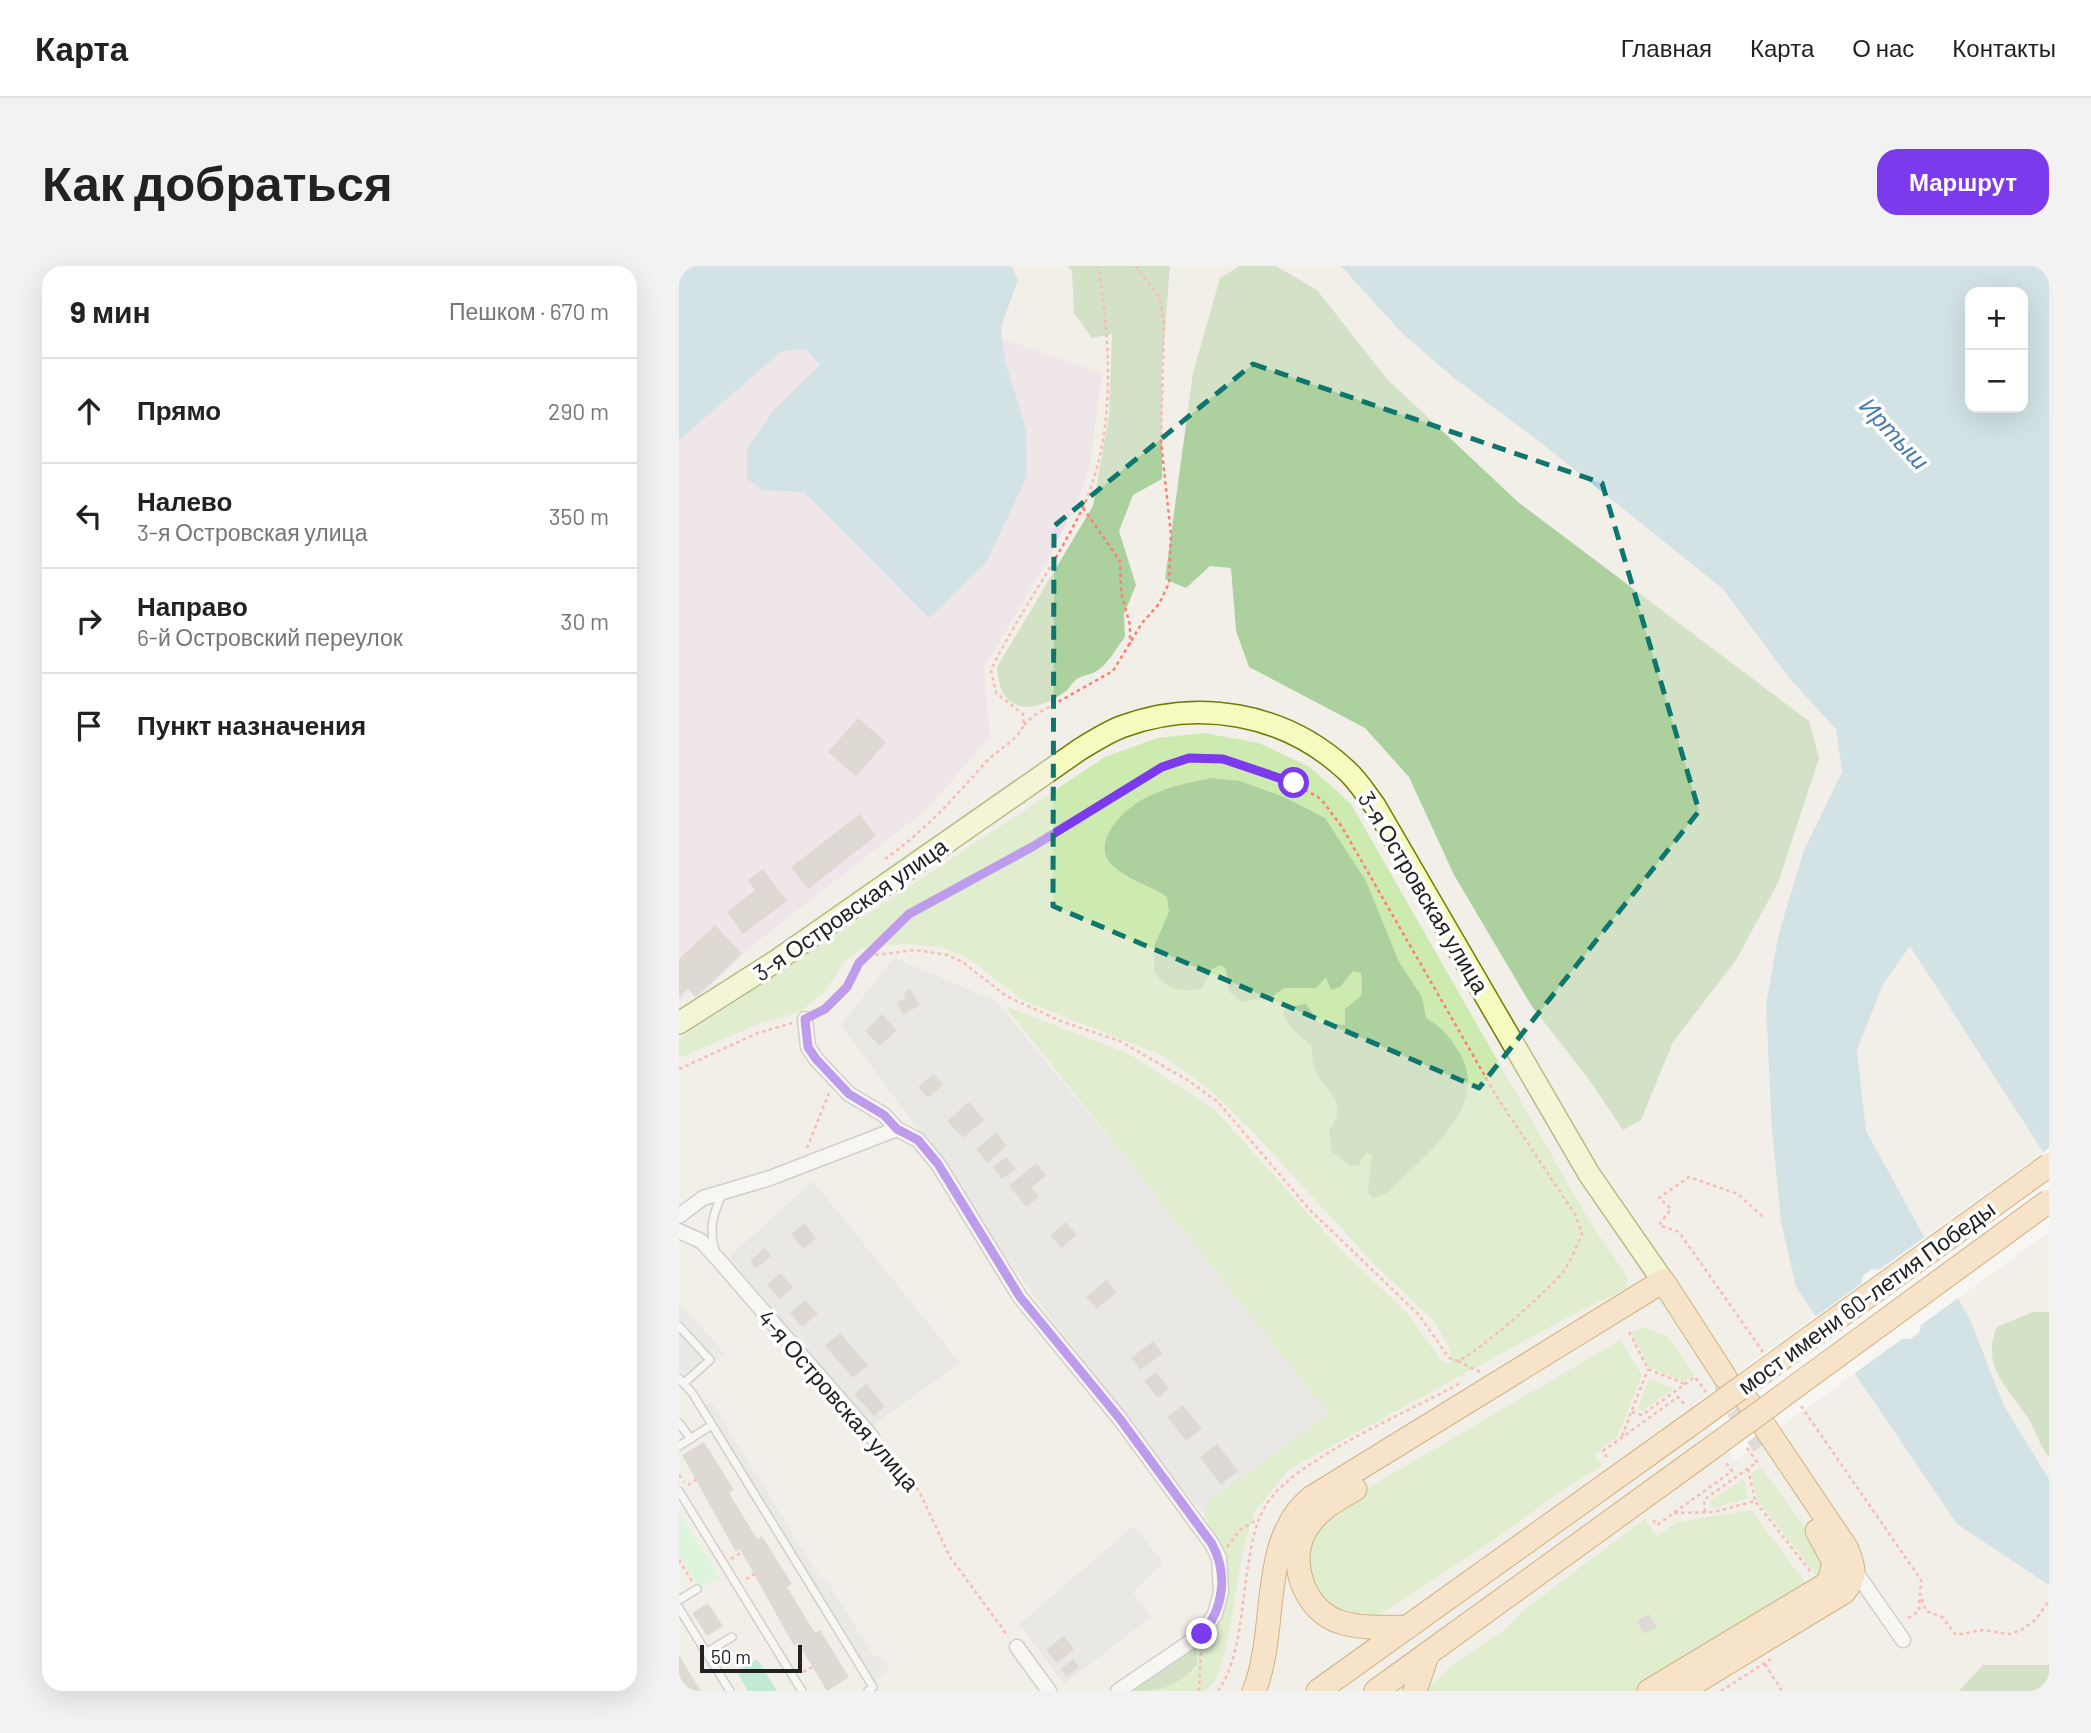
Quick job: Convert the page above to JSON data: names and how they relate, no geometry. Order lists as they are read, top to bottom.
{
  "streets": {
    "main road": ["3-я Островская улица", "мост имени 60-летия Победы"],
    "street": ["4-я Островская улица"]
  },
  "water": ["Иртыш"],
  "scale_bar": "50 m",
  "page": {
    "header": "Карта",
    "nav": [
      "Главная",
      "Карта",
      "О нас",
      "Контакты"
    ],
    "buttons": "Маршрут",
    "title": "Как добраться",
    "heading": ["9 мин", "Пешком · 670 m"],
    "map_buttons": ["+", "−"],
    "list": [
      ["Прямо", "290 m"],
      ["Налево", "3-я Островская улица", "350 m"],
      ["Направо", "6-й Островский переулок", "30 m"],
      "Пункт назначения"
    ],
    "scale": "50 m"
  }
}
